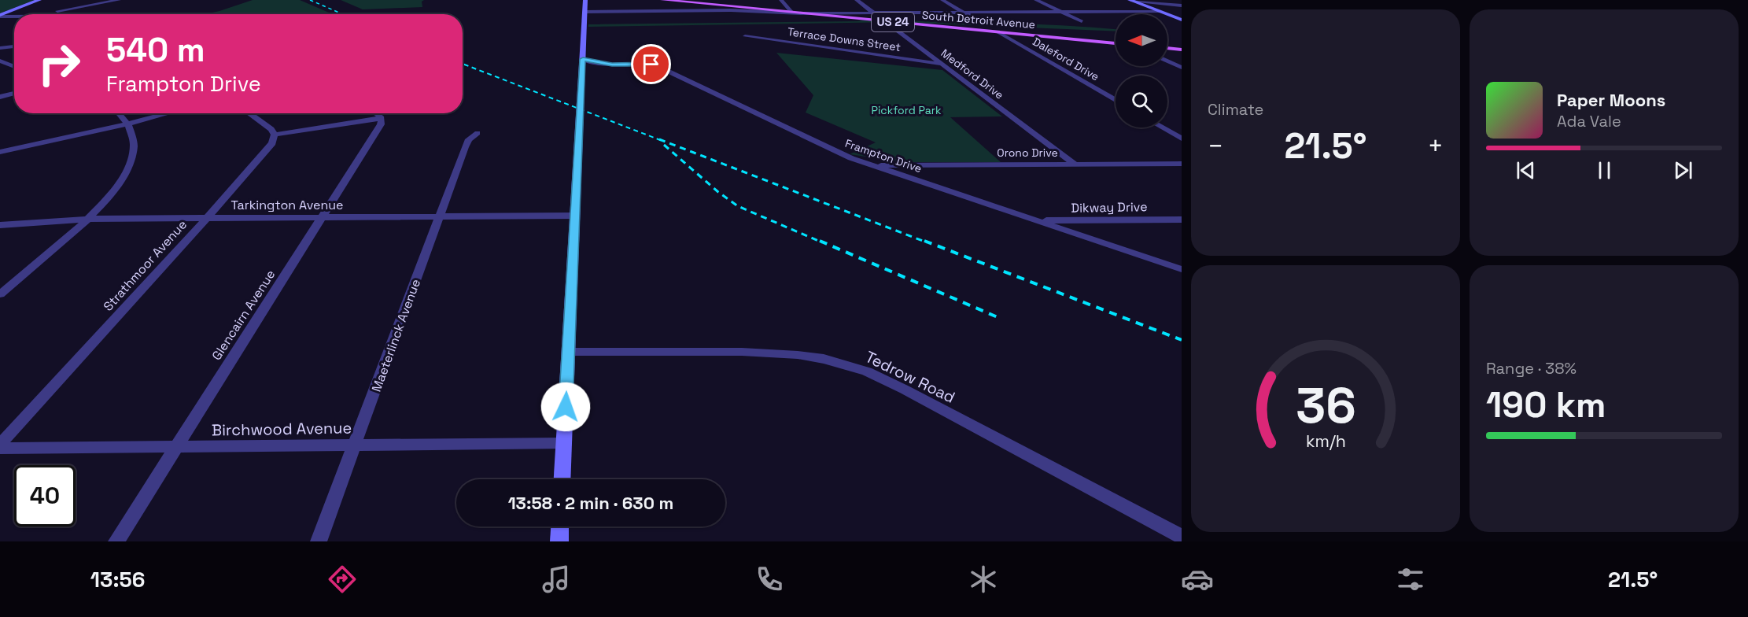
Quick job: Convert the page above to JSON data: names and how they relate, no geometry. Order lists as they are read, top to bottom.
{
  "streets": {
    "main road": ["South Detroit Avenue", "US 24"],
    "street": [
      "Terrace Downs Street",
      "Daleford Drive",
      "Medford Drive",
      "Orono Drive",
      "Frampton Drive",
      "Tarkington Avenue",
      "Dikway Drive",
      "Strathmoor Avenue",
      "Glencairn Avenue",
      "Maeterlinck Avenue",
      "Tedrow Road",
      "Birchwood Avenue"
    ]
  },
  "crossings": [
    ["South Detroit Avenue", "Daleford Drive"],
    ["South Detroit Avenue", "Medford Drive"],
    ["Terrace Downs Street", "Medford Drive"],
    ["Medford Drive", "Orono Drive"],
    ["Orono Drive", "Frampton Drive"],
    ["Frampton Drive", "Dikway Drive"],
    ["Tarkington Avenue", "Strathmoor Avenue"],
    ["Tarkington Avenue", "Glencairn Avenue"],
    ["Tarkington Avenue", "Maeterlinck Avenue"],
    ["Strathmoor Avenue", "Birchwood Avenue"],
    ["Glencairn Avenue", "Birchwood Avenue"],
    ["Maeterlinck Avenue", "Birchwood Avenue"]
  ],
  "parks": ["Pickford Park"],
  "north": "left",
  "page": {
    "tile": [
      "Climate",
      ["Range · 38%", "190 km"]
    ],
    "turn": ["540 m", "Frampton Drive"],
    "song": ["Paper Moons", "Ada Vale"],
    "heat": ["−", "21.5°", "+"],
    "limit": "40",
    "trip": "13:58 · 2 min · 630 m",
    "tabs": ["13:56", "21.5°"],
    "gauge": ["36", "km/h"]
  }
}
